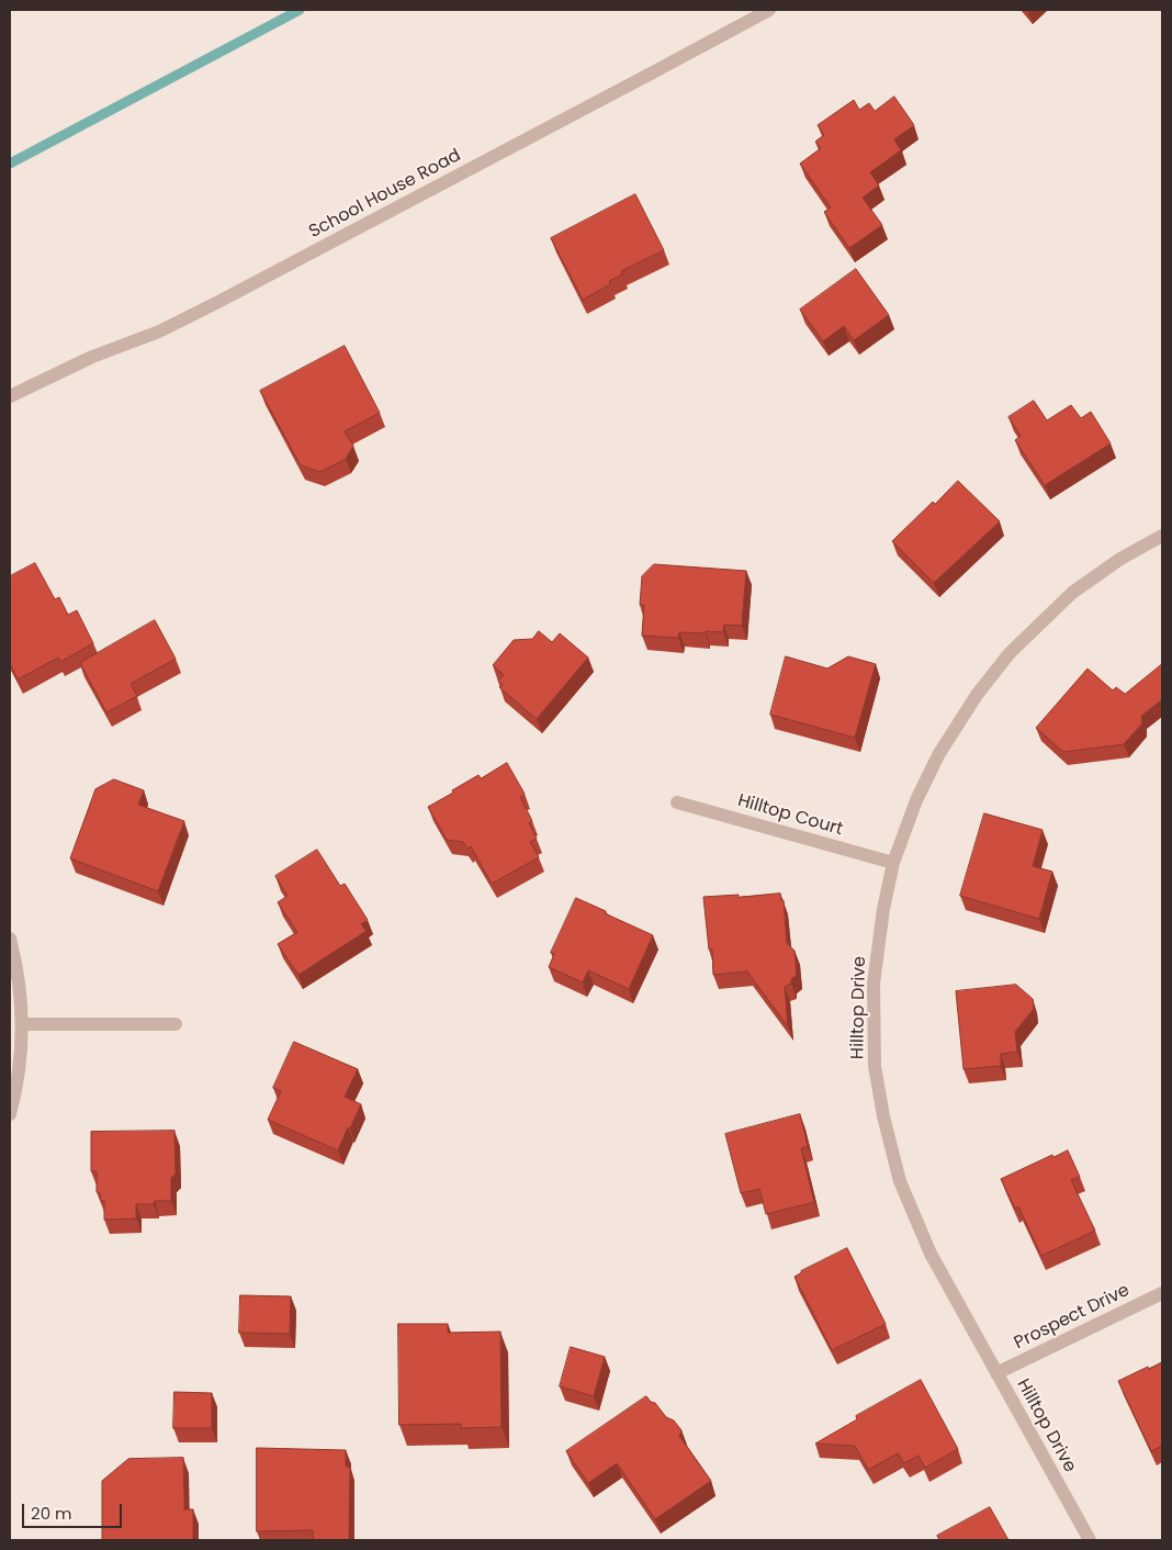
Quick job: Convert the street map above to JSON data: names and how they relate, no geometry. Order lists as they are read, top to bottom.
{
  "streets": {
    "street": [
      "School House Road",
      "Hilltop Court",
      "Hilltop Drive",
      "Prospect Drive"
    ]
  },
  "crossings": [
    ["Hilltop Court", "Hilltop Drive"],
    ["Hilltop Drive", "Prospect Drive"]
  ],
  "scale_bar": "20 m"
}
